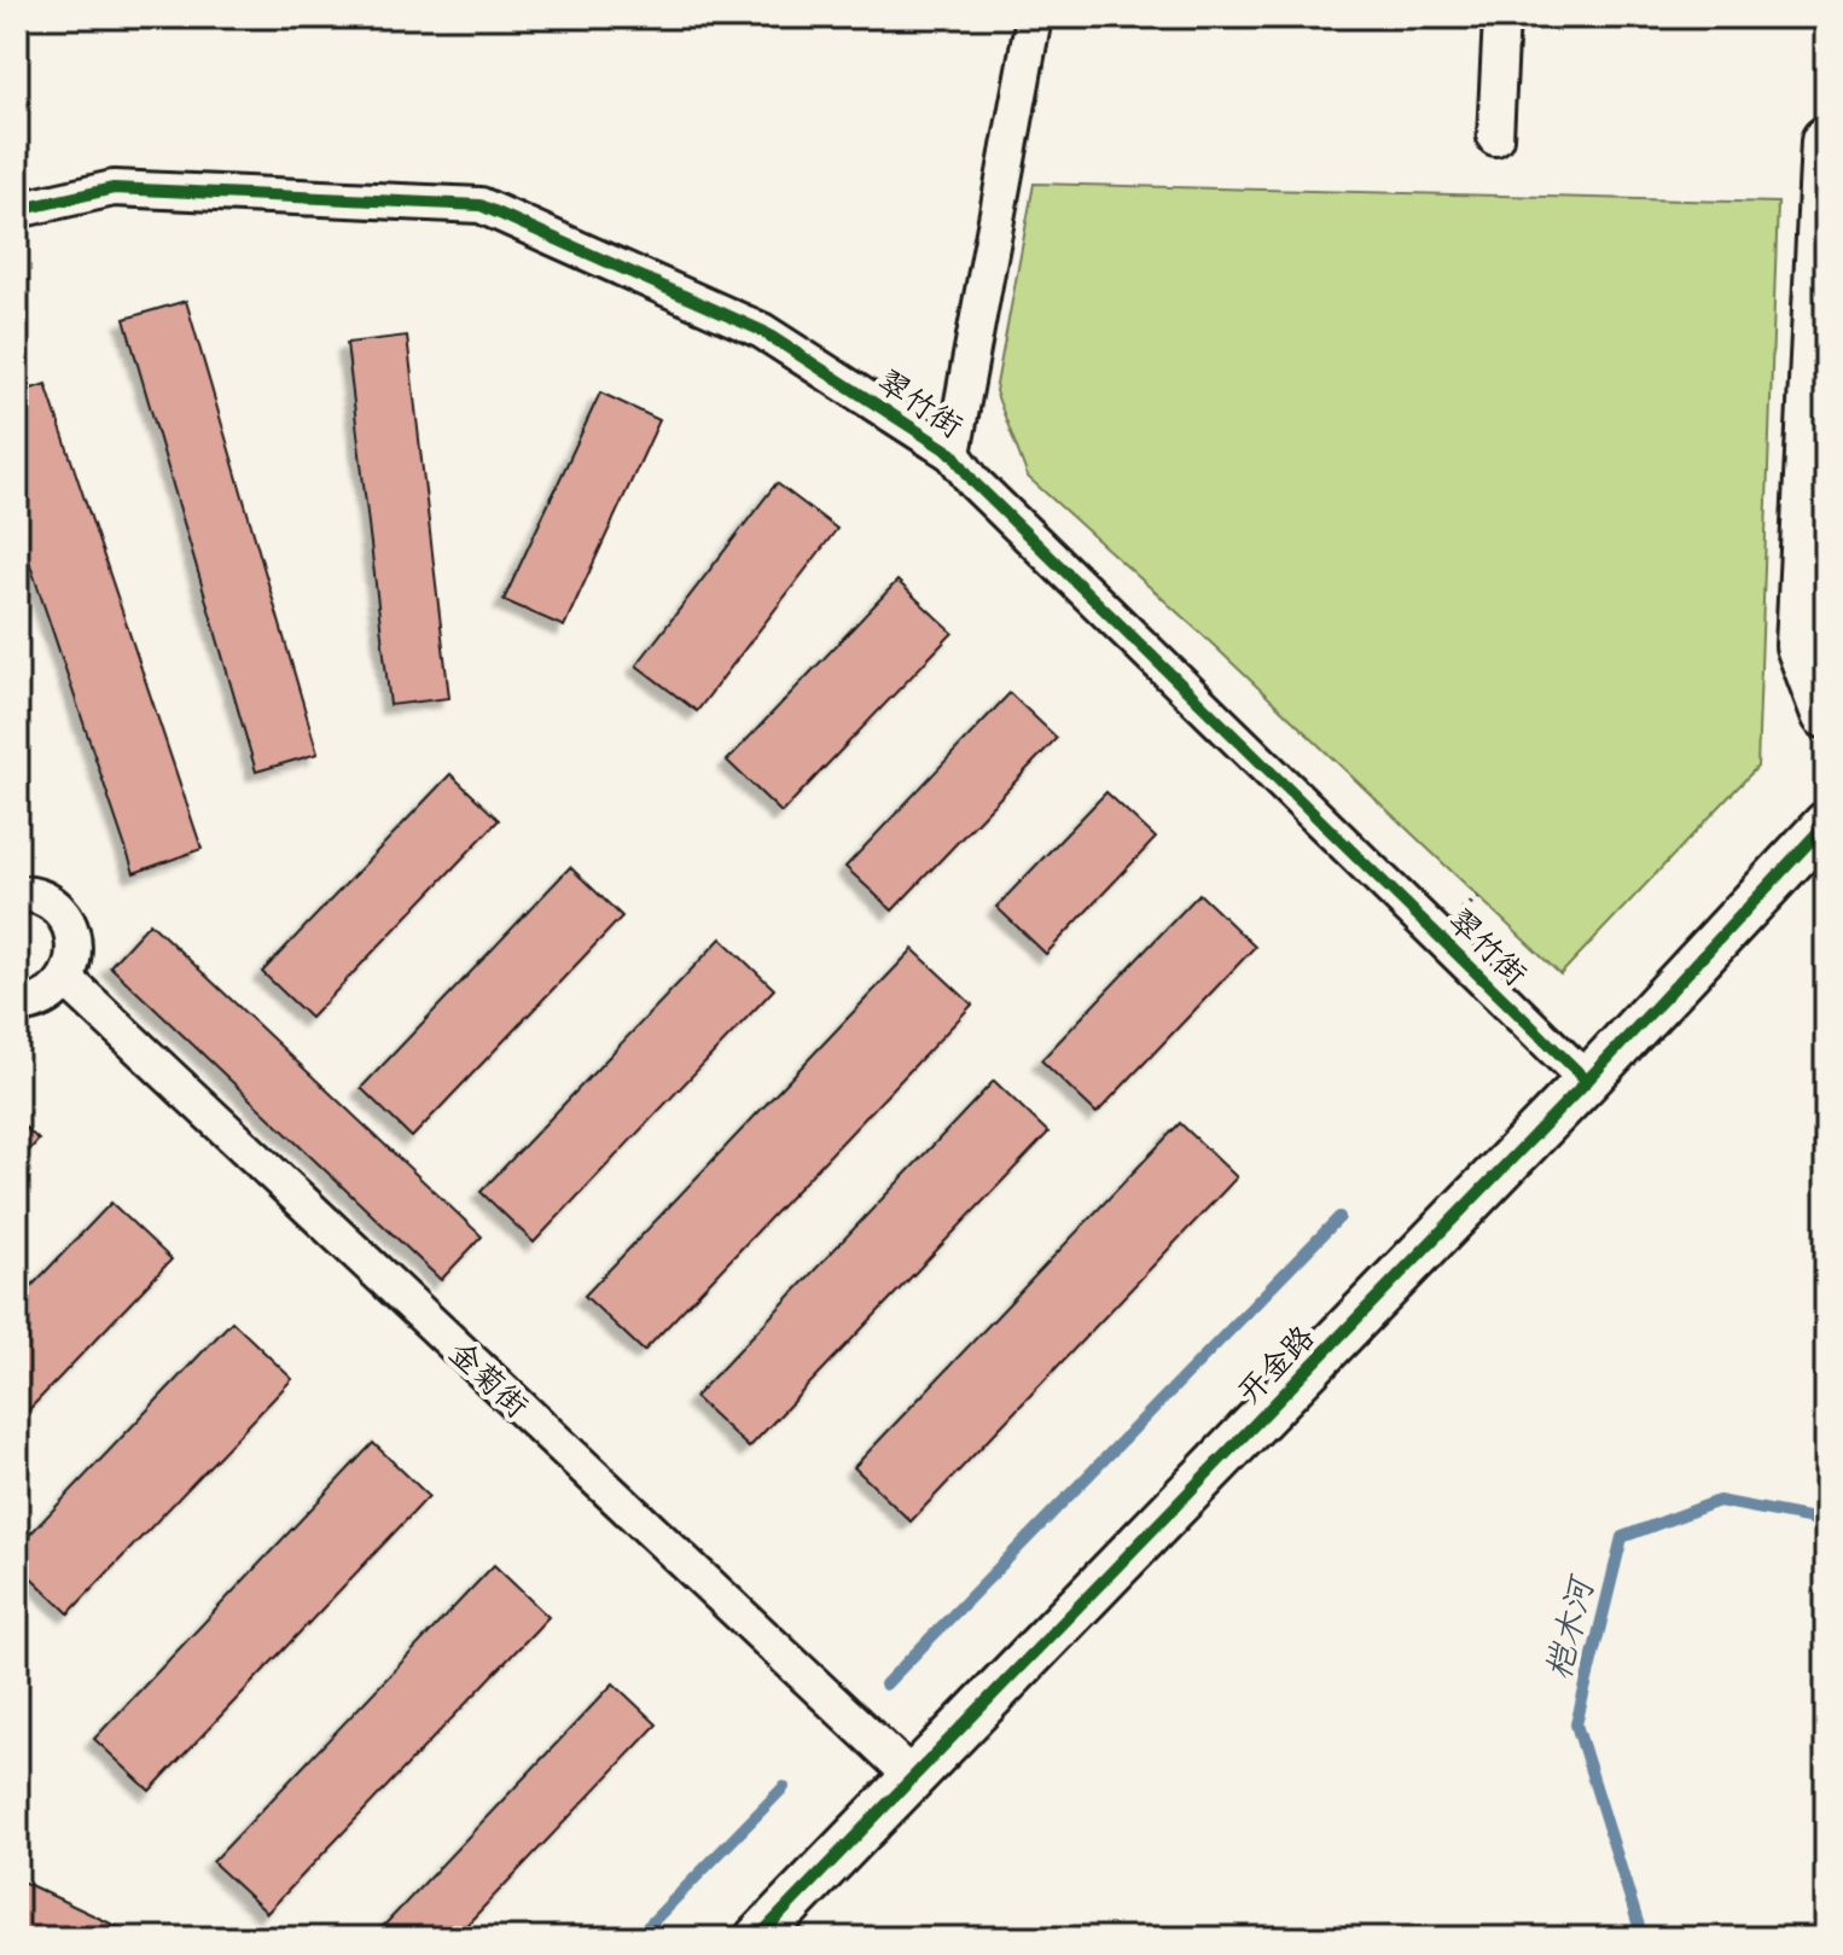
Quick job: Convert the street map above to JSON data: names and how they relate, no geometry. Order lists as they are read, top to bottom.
{
  "streets": {
    "street": ["翠竹街", "开金路", "金菊街"]
  },
  "crossings": [
    ["翠竹街", "开金路"],
    ["开金路", "金菊街"]
  ],
  "water": ["桤木河"]
}
